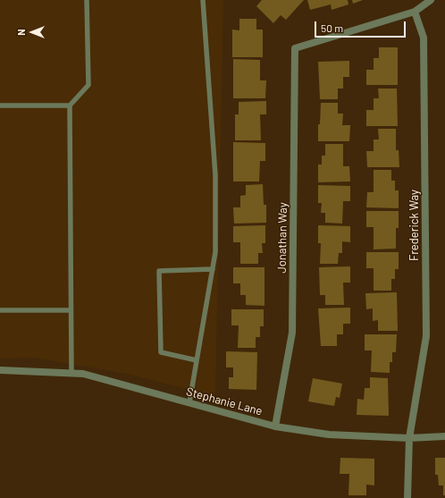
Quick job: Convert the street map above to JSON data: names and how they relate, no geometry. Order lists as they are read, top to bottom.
{
  "streets": {
    "street": ["Frederick Way", "Jonathan Way", "Stephanie Lane"]
  },
  "crossings": [
    ["Frederick Way", "Jonathan Way"],
    ["Frederick Way", "Stephanie Lane"],
    ["Jonathan Way", "Stephanie Lane"]
  ],
  "scale_bar": "50 m",
  "north": "left"
}
